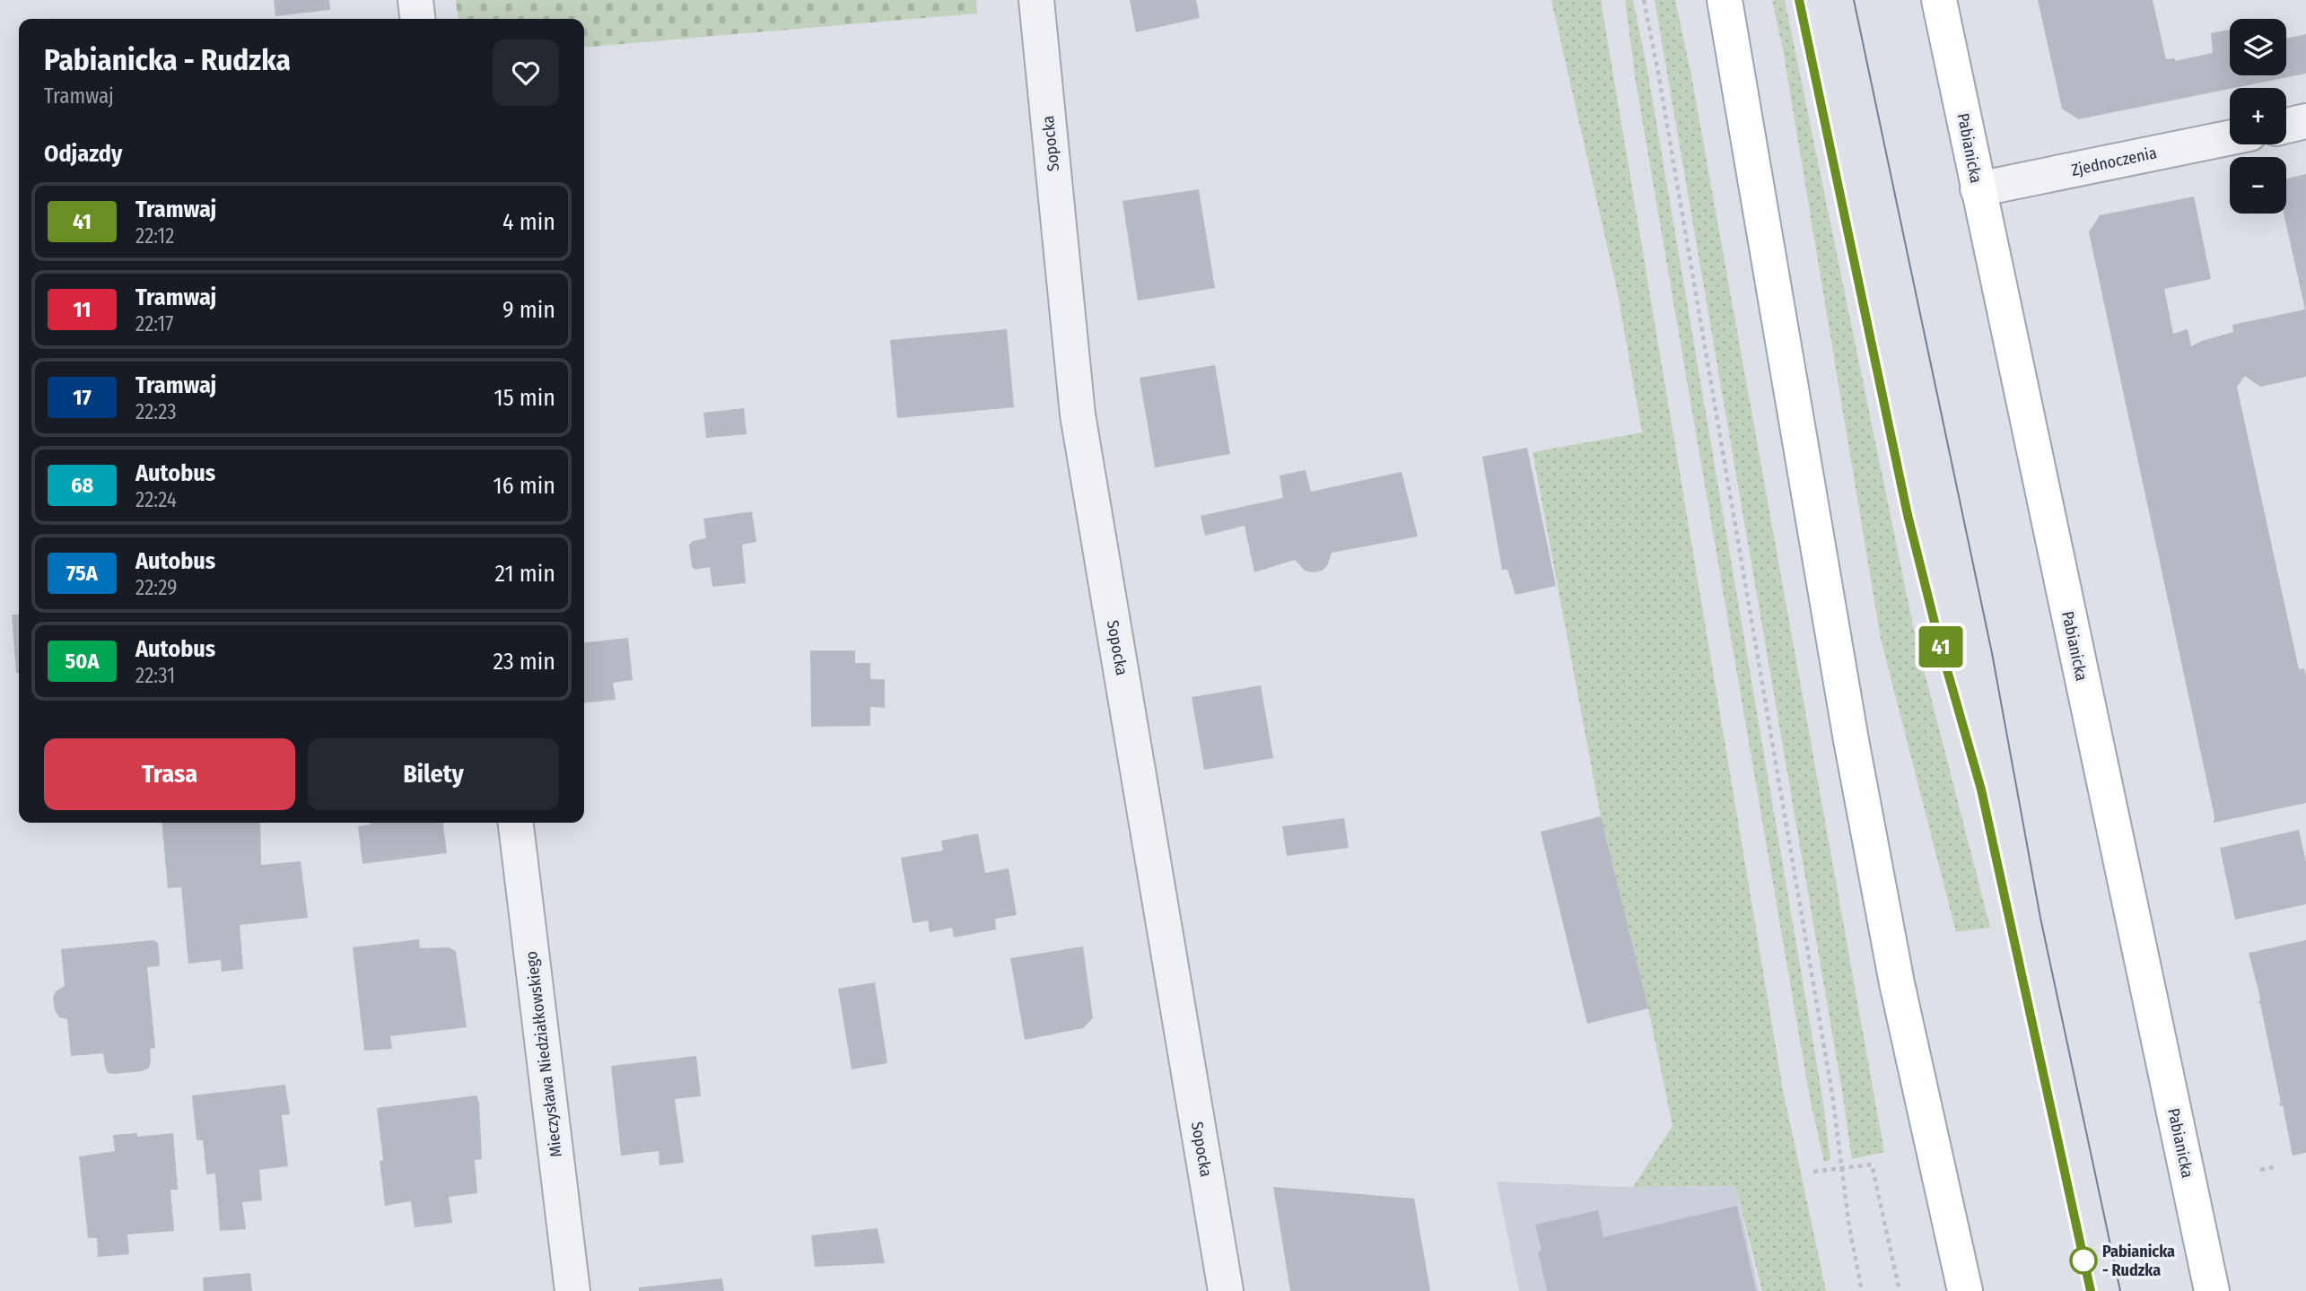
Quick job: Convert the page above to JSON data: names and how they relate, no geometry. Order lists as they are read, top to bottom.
{
  "streets": {
    "main road": ["Pabianicka"],
    "street": ["Sopocka", "Zjednoczenia", "Mieczysława Niedziałkowskiego"]
  },
  "crossings": [
    ["Pabianicka", "Zjednoczenia"]
  ],
  "places": ["Pabianicka - Rudzka"],
  "lines": ["tram line 41"],
  "page": {
    "on_map": "41",
    "map_buttons": ["+", "−"],
    "heading": [
      ["Pabianicka - Rudzka", "Tramwaj"],
      "Odjazdy"
    ],
    "list": [
      {
        "mark": "41",
        "name": "Tramwaj",
        "note": "22:12",
        "value": "4 min"
      },
      {
        "mark": "11",
        "name": "Tramwaj",
        "note": "22:17",
        "value": "9 min"
      },
      {
        "mark": "17",
        "name": "Tramwaj",
        "note": "22:23",
        "value": "15 min"
      },
      {
        "mark": "68",
        "name": "Autobus",
        "note": "22:24",
        "value": "16 min"
      },
      {
        "mark": "75A",
        "name": "Autobus",
        "note": "22:29",
        "value": "21 min"
      },
      {
        "mark": "50A",
        "name": "Autobus",
        "note": "22:31",
        "value": "23 min"
      }
    ],
    "buttons": ["Trasa", "Bilety"]
  }
}
